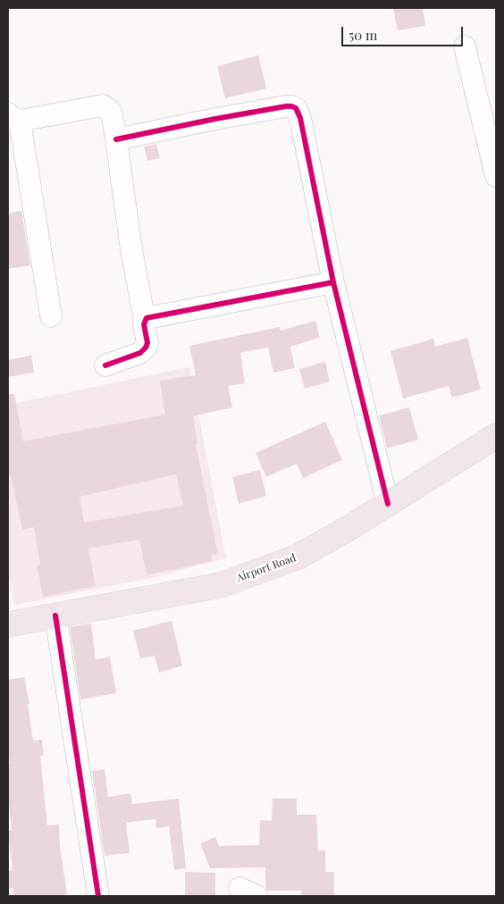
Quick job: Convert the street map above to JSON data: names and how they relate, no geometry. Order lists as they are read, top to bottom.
{
  "streets": {
    "main road": ["Airport Road"]
  },
  "scale_bar": "50 m"
}
